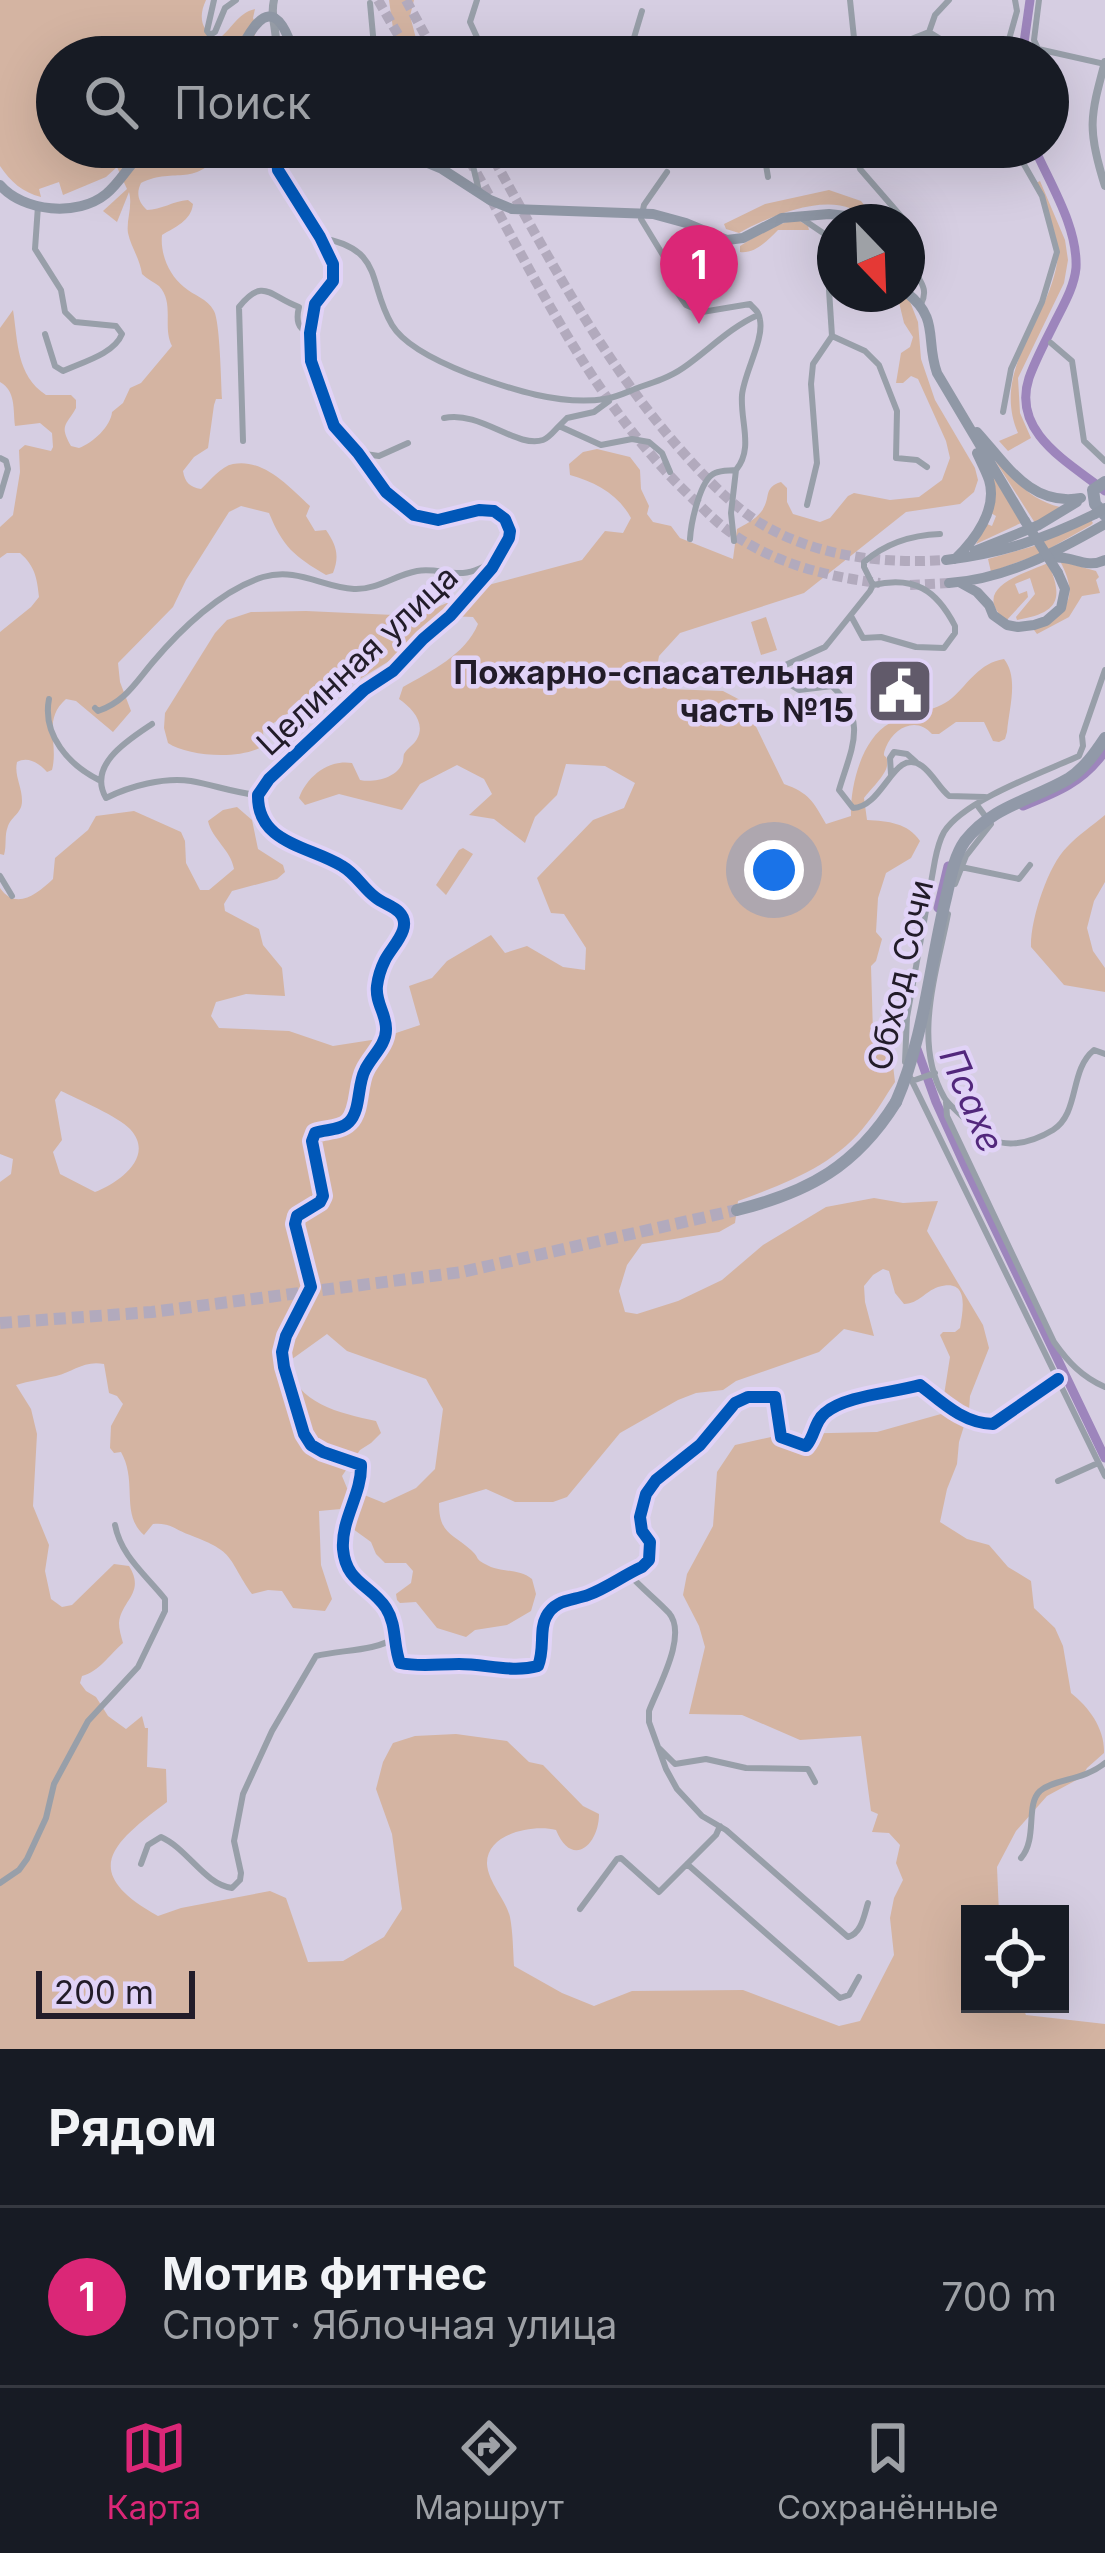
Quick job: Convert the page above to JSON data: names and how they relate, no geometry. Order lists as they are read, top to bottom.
{
  "streets": {
    "highway": ["Обход Сочи"],
    "street": ["Целинная улица"]
  },
  "water": ["Псахе"],
  "places": {
    "public building": ["Пожарно-спасательная часть №15"]
  },
  "scale_bar": "200 m",
  "north": "bottom right",
  "page": {
    "search": "Поиск",
    "pins": "1",
    "scale": "200 m",
    "heading": "Рядом",
    "list": [
      {
        "mark": "1",
        "name": "Мотив фитнес",
        "note": "Спорт · Яблочная улица",
        "value": "700 m"
      }
    ],
    "nav": ["Карта", "Маршрут", "Сохранённые"]
  }
}
